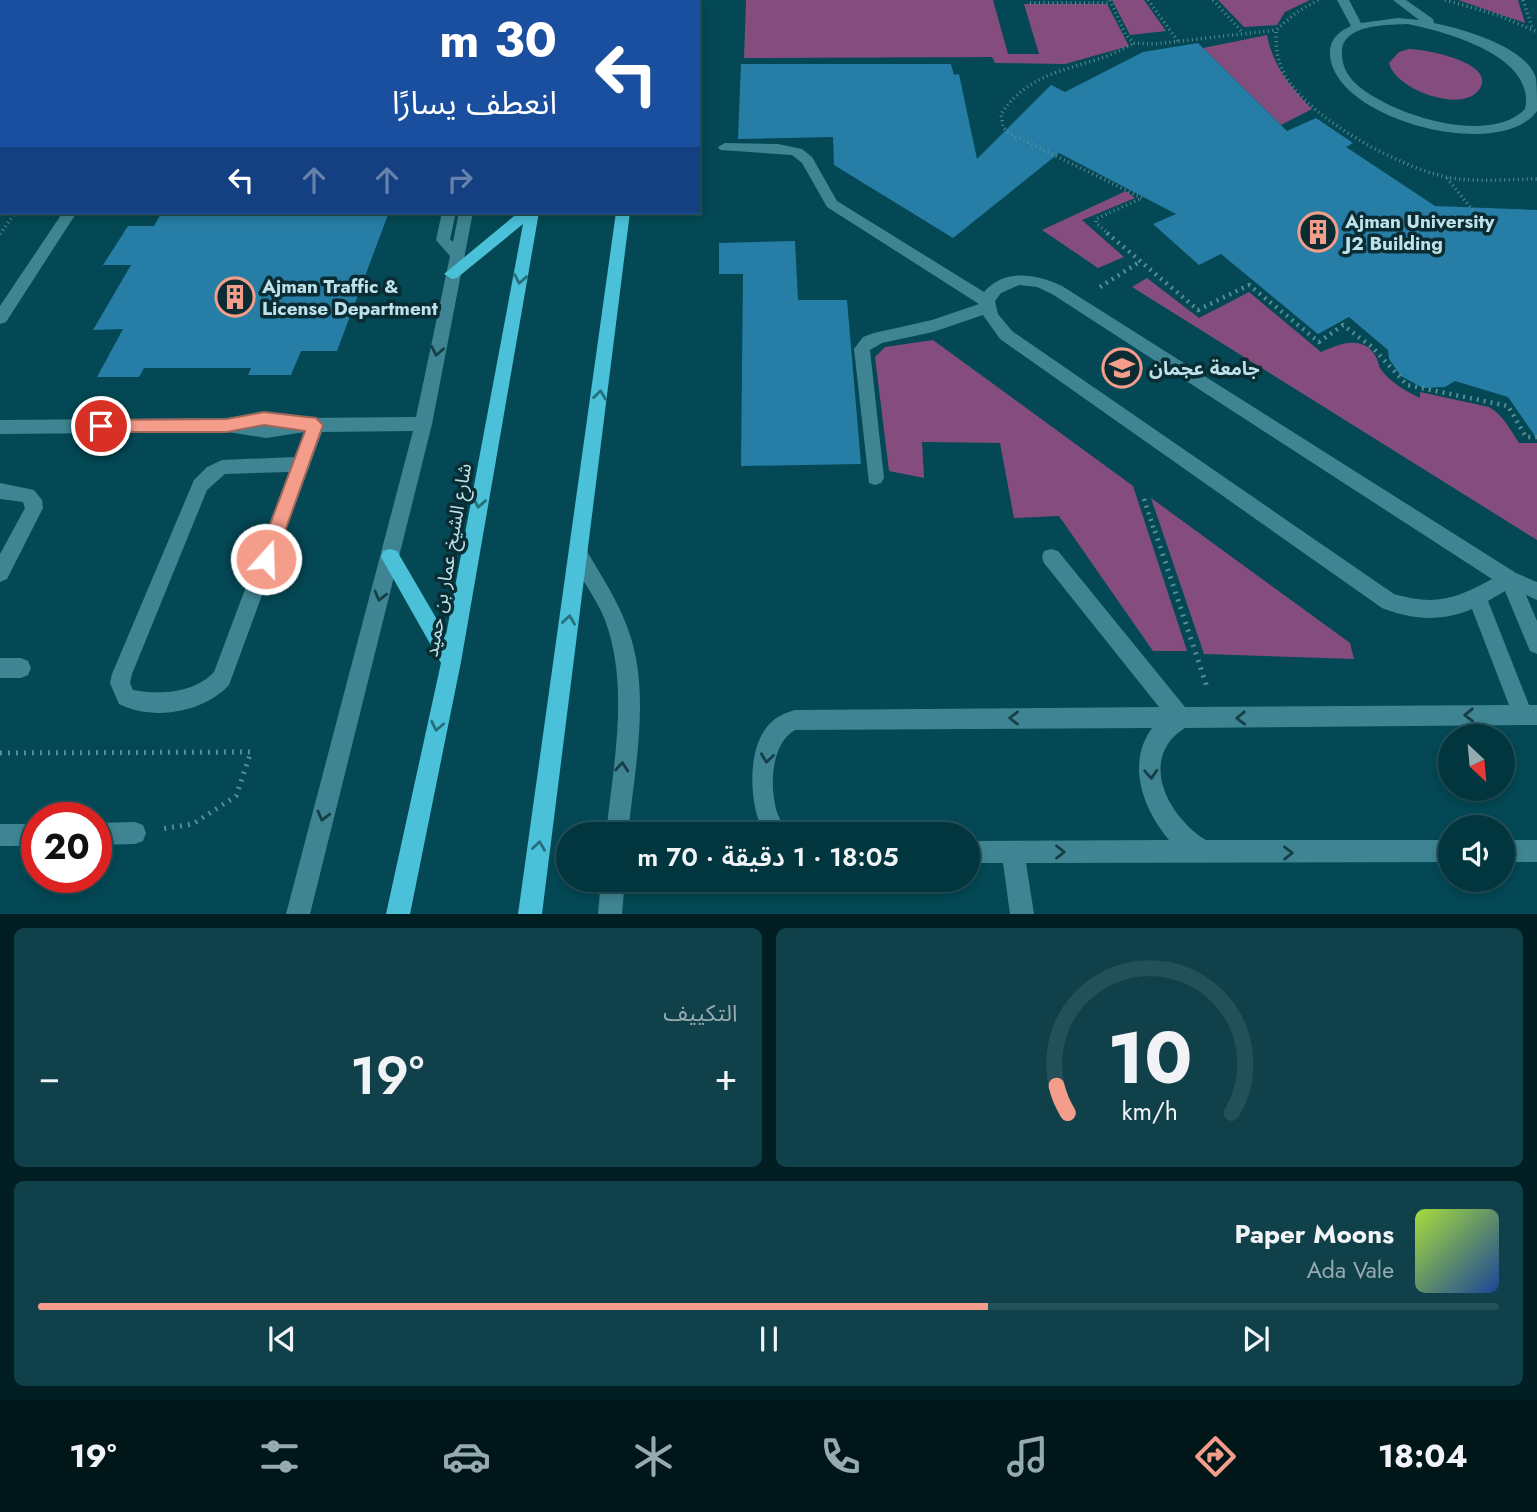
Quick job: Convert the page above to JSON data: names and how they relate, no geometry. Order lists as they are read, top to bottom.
{
  "streets": {
    "main road": ["شارع الشيخ عمار بن حميد"]
  },
  "places": {
    "building": ["Ajman University J2 Building", "Ajman Traffic & License Department"],
    "school or university": ["جامعة عجمان"]
  },
  "north": "bottom right",
  "page": {
    "turn": ["30 m", "انعطف يسارًا"],
    "limit": "20",
    "trip": "18:05 · 1 دقيقة · 70 m",
    "tile": "التكييف",
    "heat": ["−", "19°", "+"],
    "song": ["Paper Moons", "Ada Vale"],
    "tabs": ["18:04", "19°"],
    "gauge": ["10", "km/h"]
  }
}
